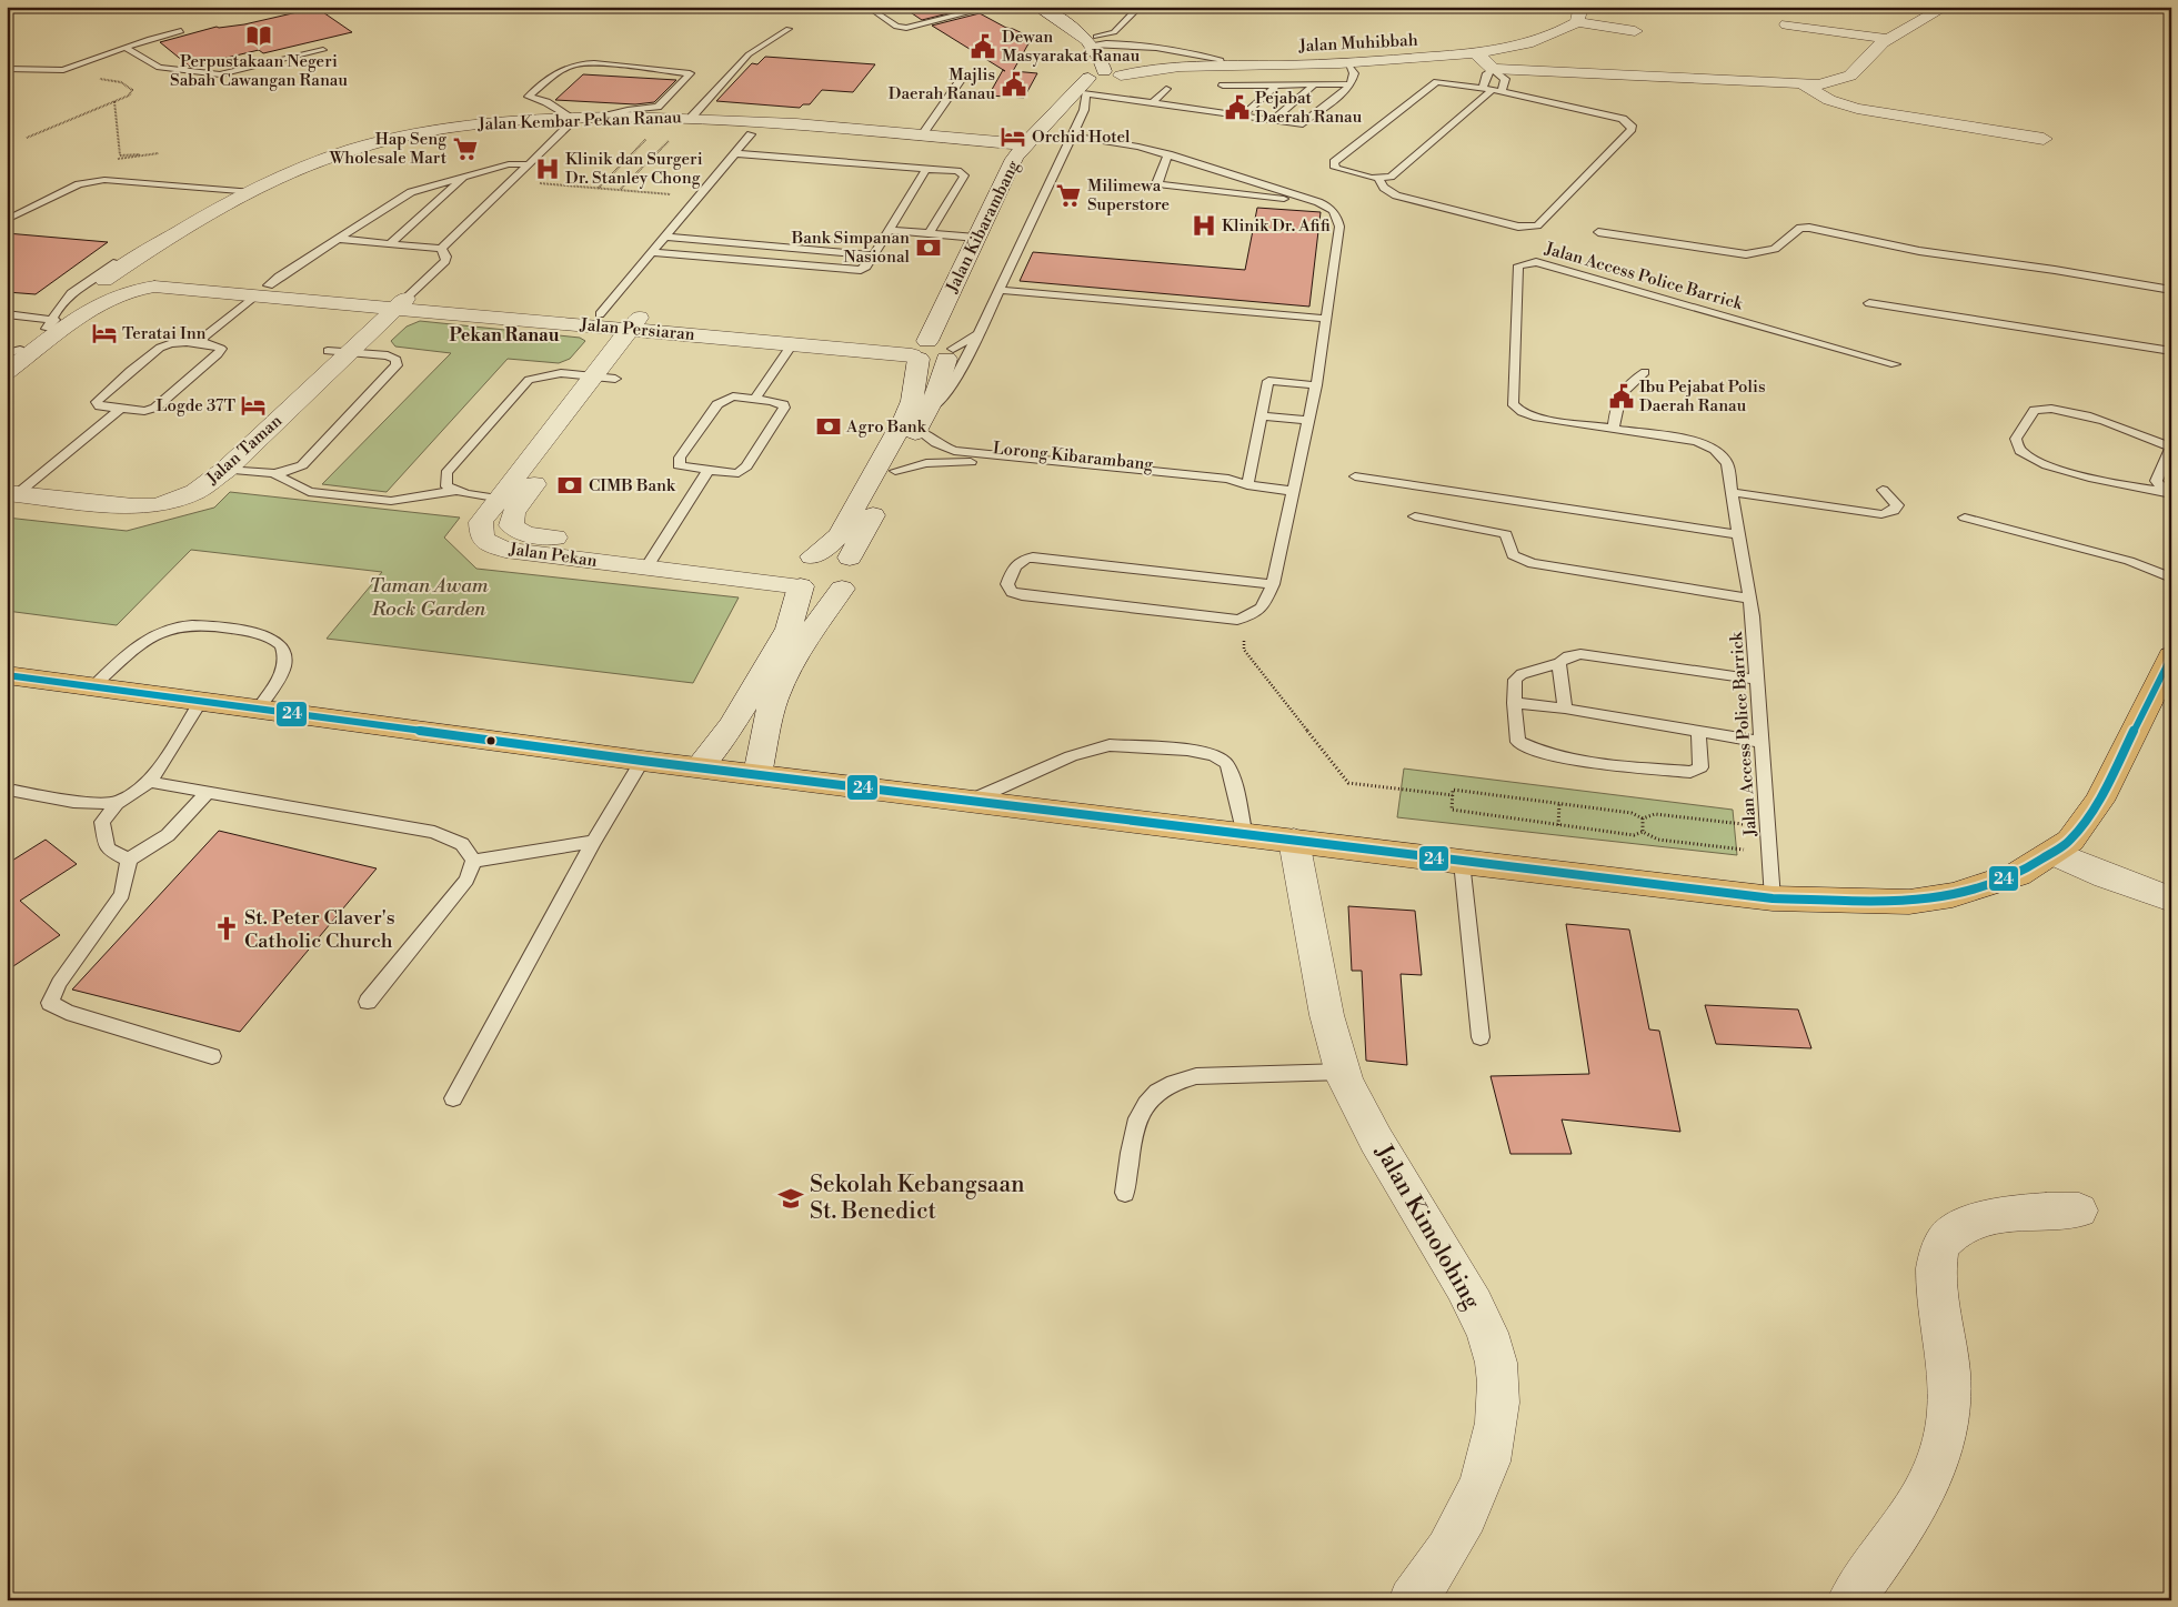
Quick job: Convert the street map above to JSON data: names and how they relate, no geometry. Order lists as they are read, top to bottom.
{
  "streets": {
    "street": [
      "Jalan Muhibbah",
      "Jalan Kembar Pekan Ranau",
      "Jalan Kibarambang",
      "Jalan Persiaran",
      "Jalan Taman",
      "Jalan Pekan",
      "Jalan Kimolohing"
    ],
    "lane": ["Jalan Access Police Barrick", "Lorong Kibarambang"]
  },
  "crossings": [
    ["Jalan Muhibbah", "Jalan Kibarambang"],
    ["Jalan Kembar Pekan Ranau", "Jalan Kibarambang"],
    ["Jalan Kembar Pekan Ranau", "Jalan Persiaran"],
    ["Jalan Kibarambang", "Jalan Persiaran"],
    ["Jalan Kibarambang", "Jalan Pekan"],
    ["Jalan Persiaran", "Jalan Taman"],
    ["Jalan Persiaran", "Jalan Pekan"]
  ],
  "districts": ["Pekan Ranau"],
  "parks": ["Taman Awam Rock Garden"],
  "places": {
    "library": ["Perpustakaan Negeri Sabah Cawangan Ranau"],
    "public building": [
      "Dewan Masyarakat Ranau",
      "Majlis Daerah Ranau",
      "Pejabat Daerah Ranau",
      "Ibu Pejabat Polis Daerah Ranau"
    ],
    "hotel": ["Orchid Hotel", "Teratai Inn", "Logde 37T"],
    "supermarket": ["Hap Seng Wholesale Mart", "Milimewa Superstore"],
    "hospital": ["Klinik dan Surgeri Dr. Stanley Chong", "Klinik Dr. Afifi"],
    "bank": ["Bank Simpanan Nasional", "Agro Bank", "CIMB Bank"],
    "church": ["St. Peter Claver's Catholic Church"],
    "school or university": ["Sekolah Kebangsaan St. Benedict"]
  },
  "lines": ["transit line 24"]
}
